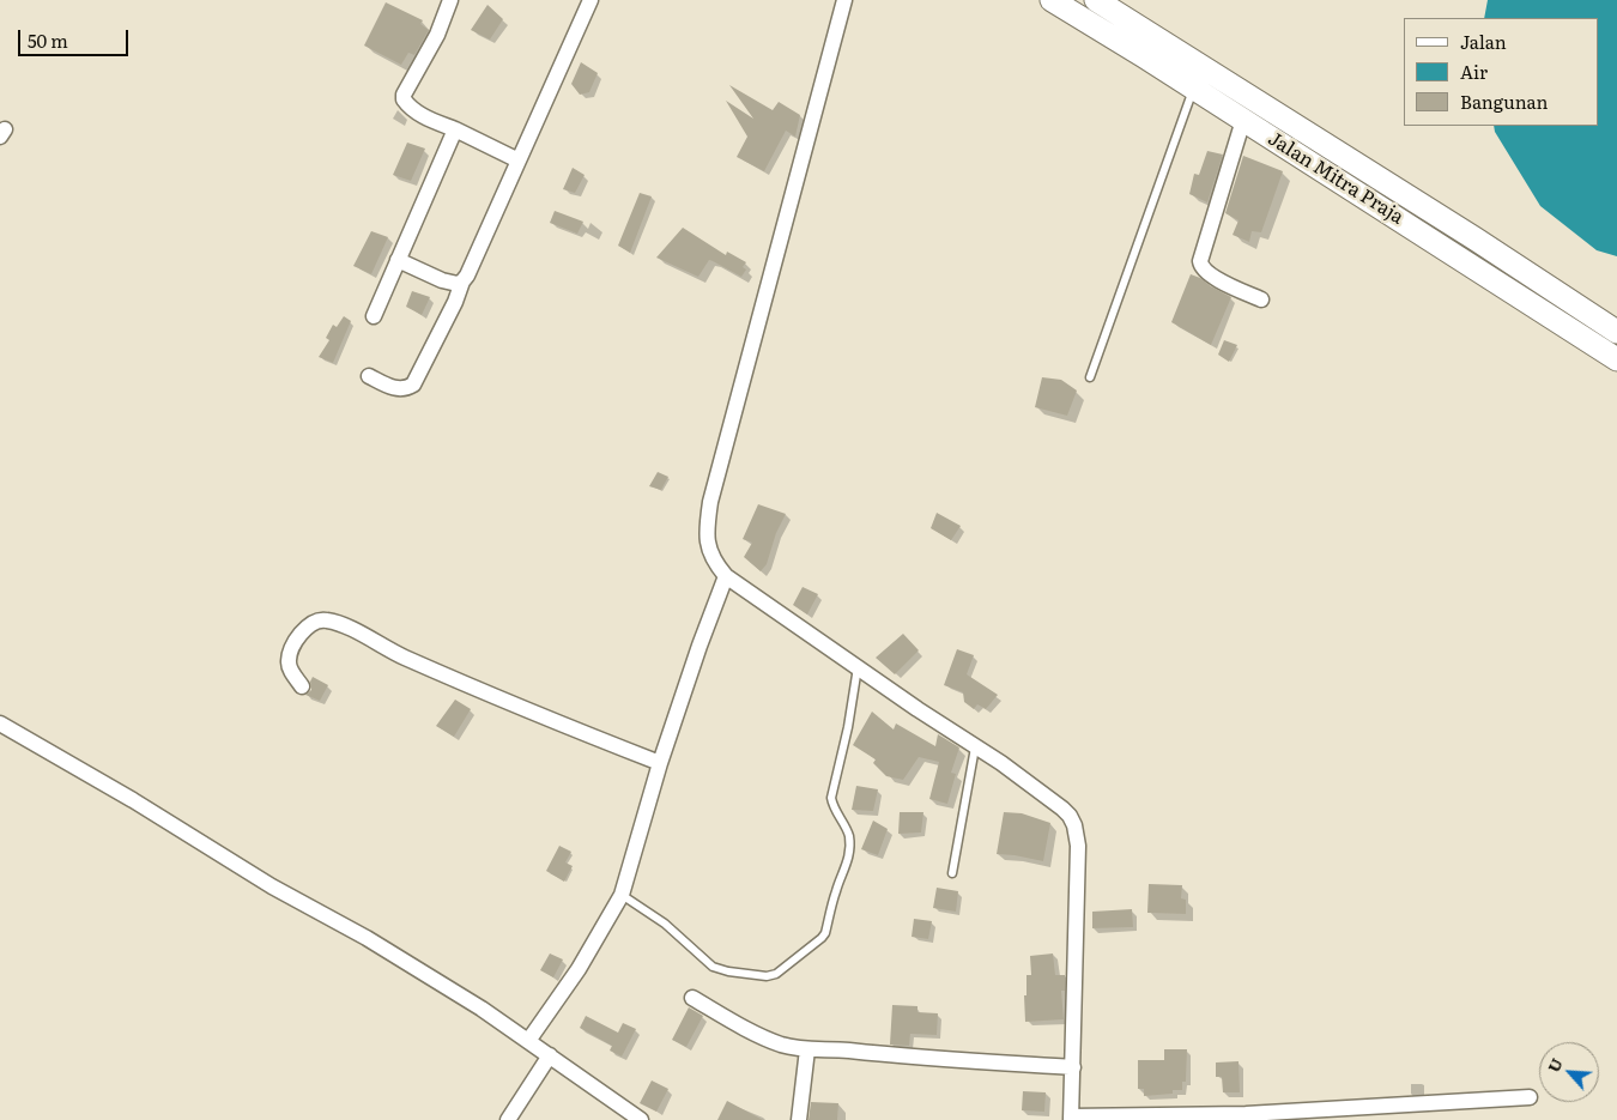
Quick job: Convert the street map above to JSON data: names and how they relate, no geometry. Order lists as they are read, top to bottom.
{
  "streets": {
    "street": ["Jalan Mitra Praja"]
  },
  "legend": ["Jalan", "Air", "Bangunan"],
  "scale_bar": "50 m",
  "north": "top left"
}
